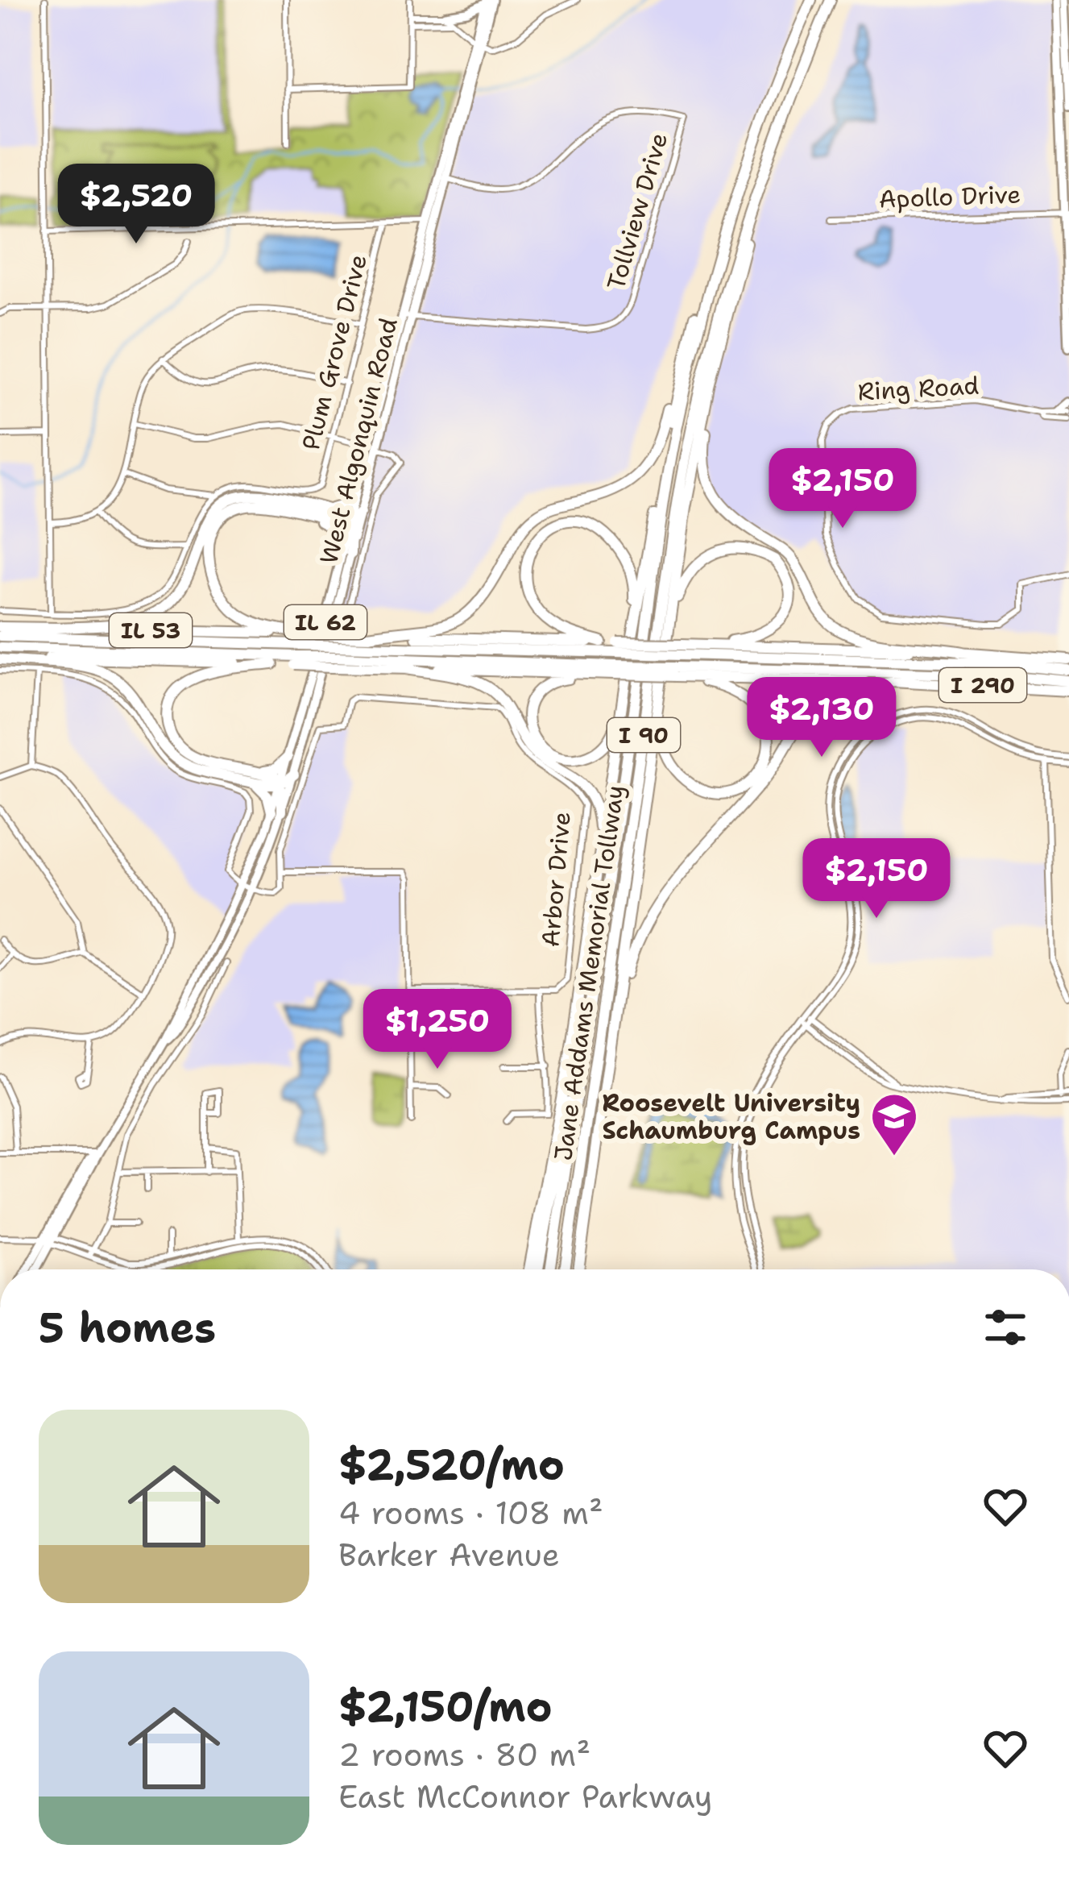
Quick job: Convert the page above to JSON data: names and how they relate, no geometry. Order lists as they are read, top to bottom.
{
  "streets": {
    "highway": [
      "IL 53",
      "I 290",
      "I 90",
      "Jane Addams Memorial Tollway"
    ],
    "main road": ["West Algonquin Road", "IL 62"],
    "street": [
      "Apollo Drive",
      "Tollview Drive",
      "Plum Grove Drive",
      "Ring Road",
      "Arbor Drive"
    ]
  },
  "crossings": [
    ["Tollview Drive", "West Algonquin Road"],
    ["West Algonquin Road", "IL 62"],
    ["IL 53", "I 290"]
  ],
  "places": {
    "school or university": ["Roosevelt University Schaumburg Campus"]
  },
  "page": {
    "price": [
      "$2,520",
      "$2,150",
      "$2,130",
      "$2,150",
      "$1,250"
    ],
    "heading": "5 homes",
    "list": [
      {
        "name": "$2,520/mo",
        "note": "4 rooms · 108 m² · Barker Avenue"
      },
      {
        "name": "$2,150/mo",
        "note": "2 rooms · 80 m² · East McConnor Parkway"
      }
    ]
  }
}
